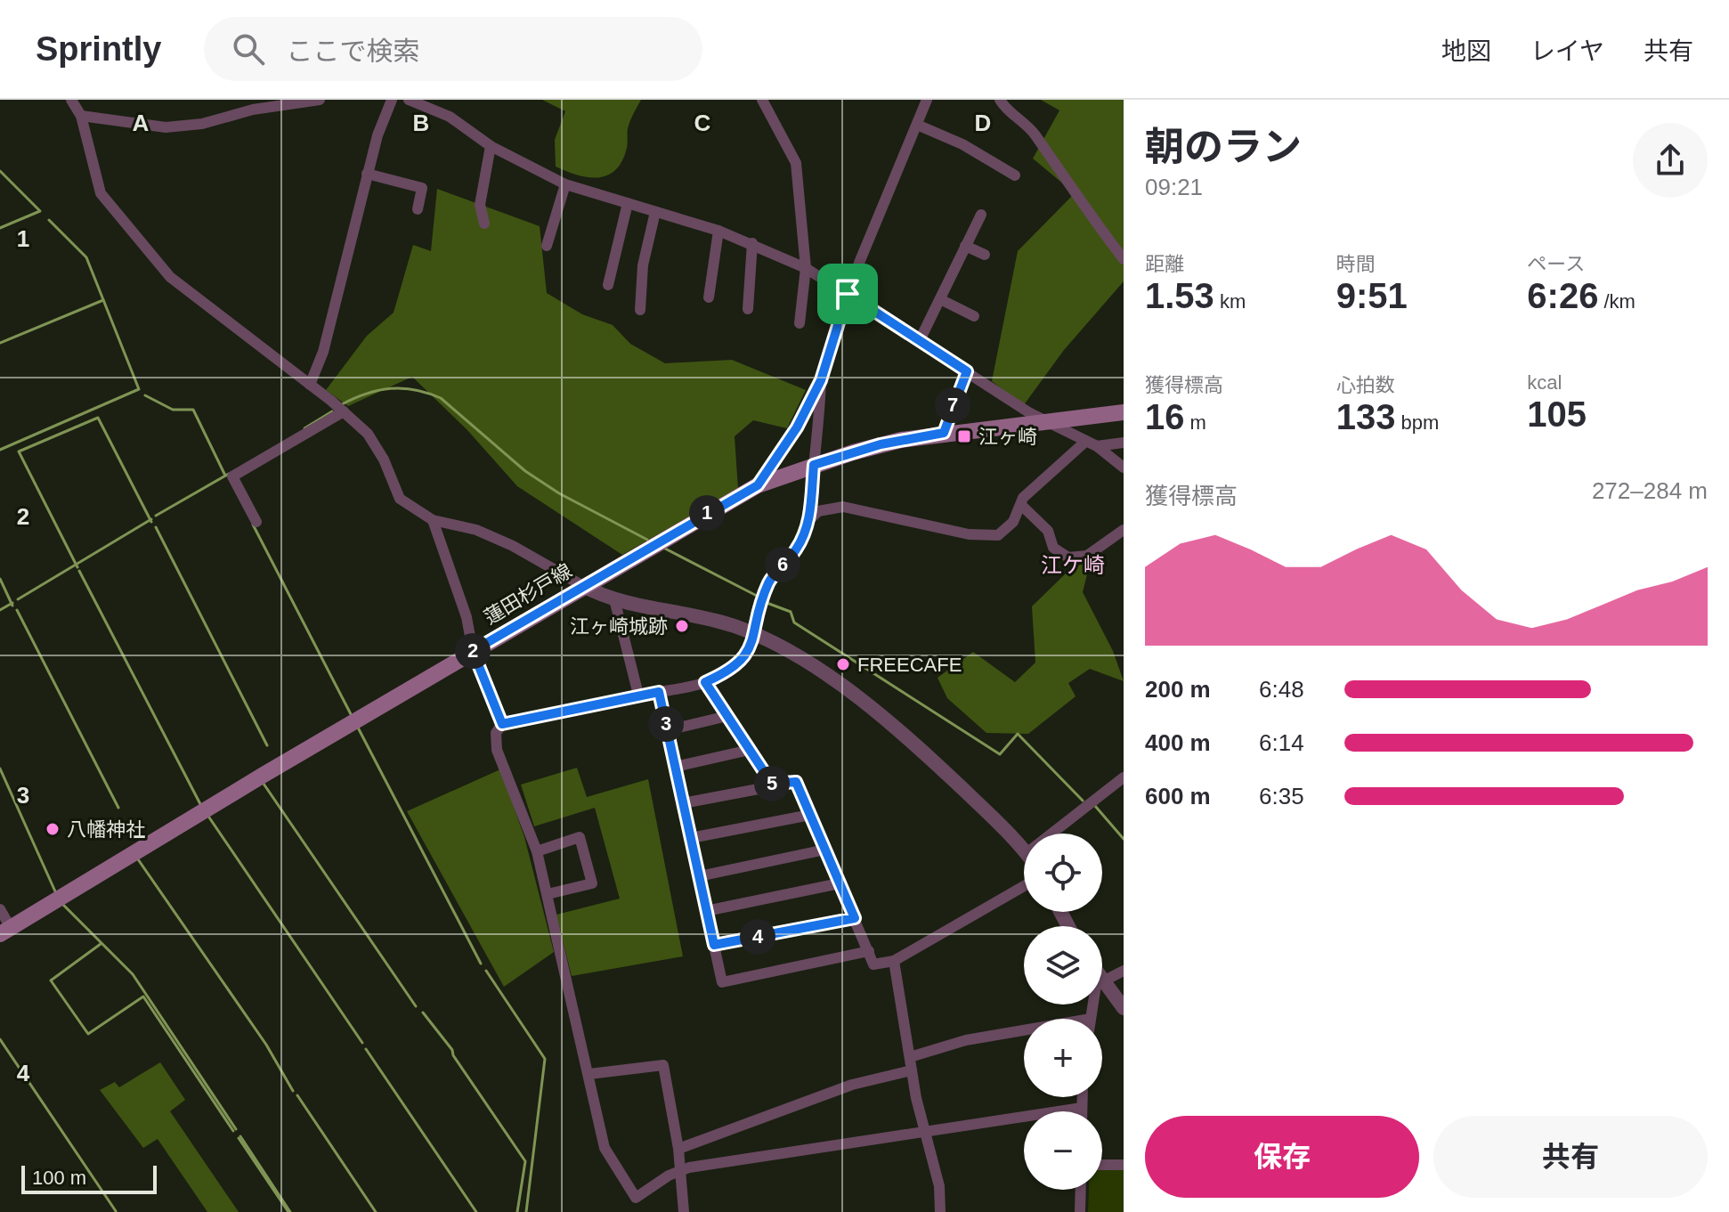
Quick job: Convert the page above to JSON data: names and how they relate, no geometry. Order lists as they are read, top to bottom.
{
  "streets": {
    "main road": ["蓮田杉戸線"]
  },
  "districts": ["江ケ崎"],
  "places": {
    "transit": ["江ヶ崎"],
    "other": ["江ヶ崎城跡", "FREECAFE", "八幡神社"]
  },
  "scale_bar": "100 m",
  "page": {
    "header": "Sprintly",
    "search": "ここで検索",
    "nav": ["地図", "レイヤ", "共有"],
    "heading": ["朝のラン", "09:21"],
    "stats": [
      ["距離", "1.53 km"],
      ["時間", "9:51"],
      ["ペース", "6:26 /km"],
      ["獲得標高", "16 m"],
      ["心拍数", "133 bpm"],
      ["kcal", "105"]
    ],
    "pins": [
      "7",
      "1",
      "6",
      "2",
      "3",
      "5",
      "4"
    ],
    "chart": ["獲得標高", "272–284 m"],
    "list": [
      {
        "name": "200 m",
        "note": "6:48"
      },
      {
        "name": "400 m",
        "note": "6:14"
      },
      {
        "name": "600 m",
        "note": "6:35"
      }
    ],
    "map_buttons": ["+", "−"],
    "buttons": ["保存", "共有"],
    "scale": "100 m"
  },
  "grid": {
    "columns": [
      "A",
      "B",
      "C",
      "D"
    ],
    "rows": [
      "1",
      "2",
      "3",
      "4"
    ]
  }
}
